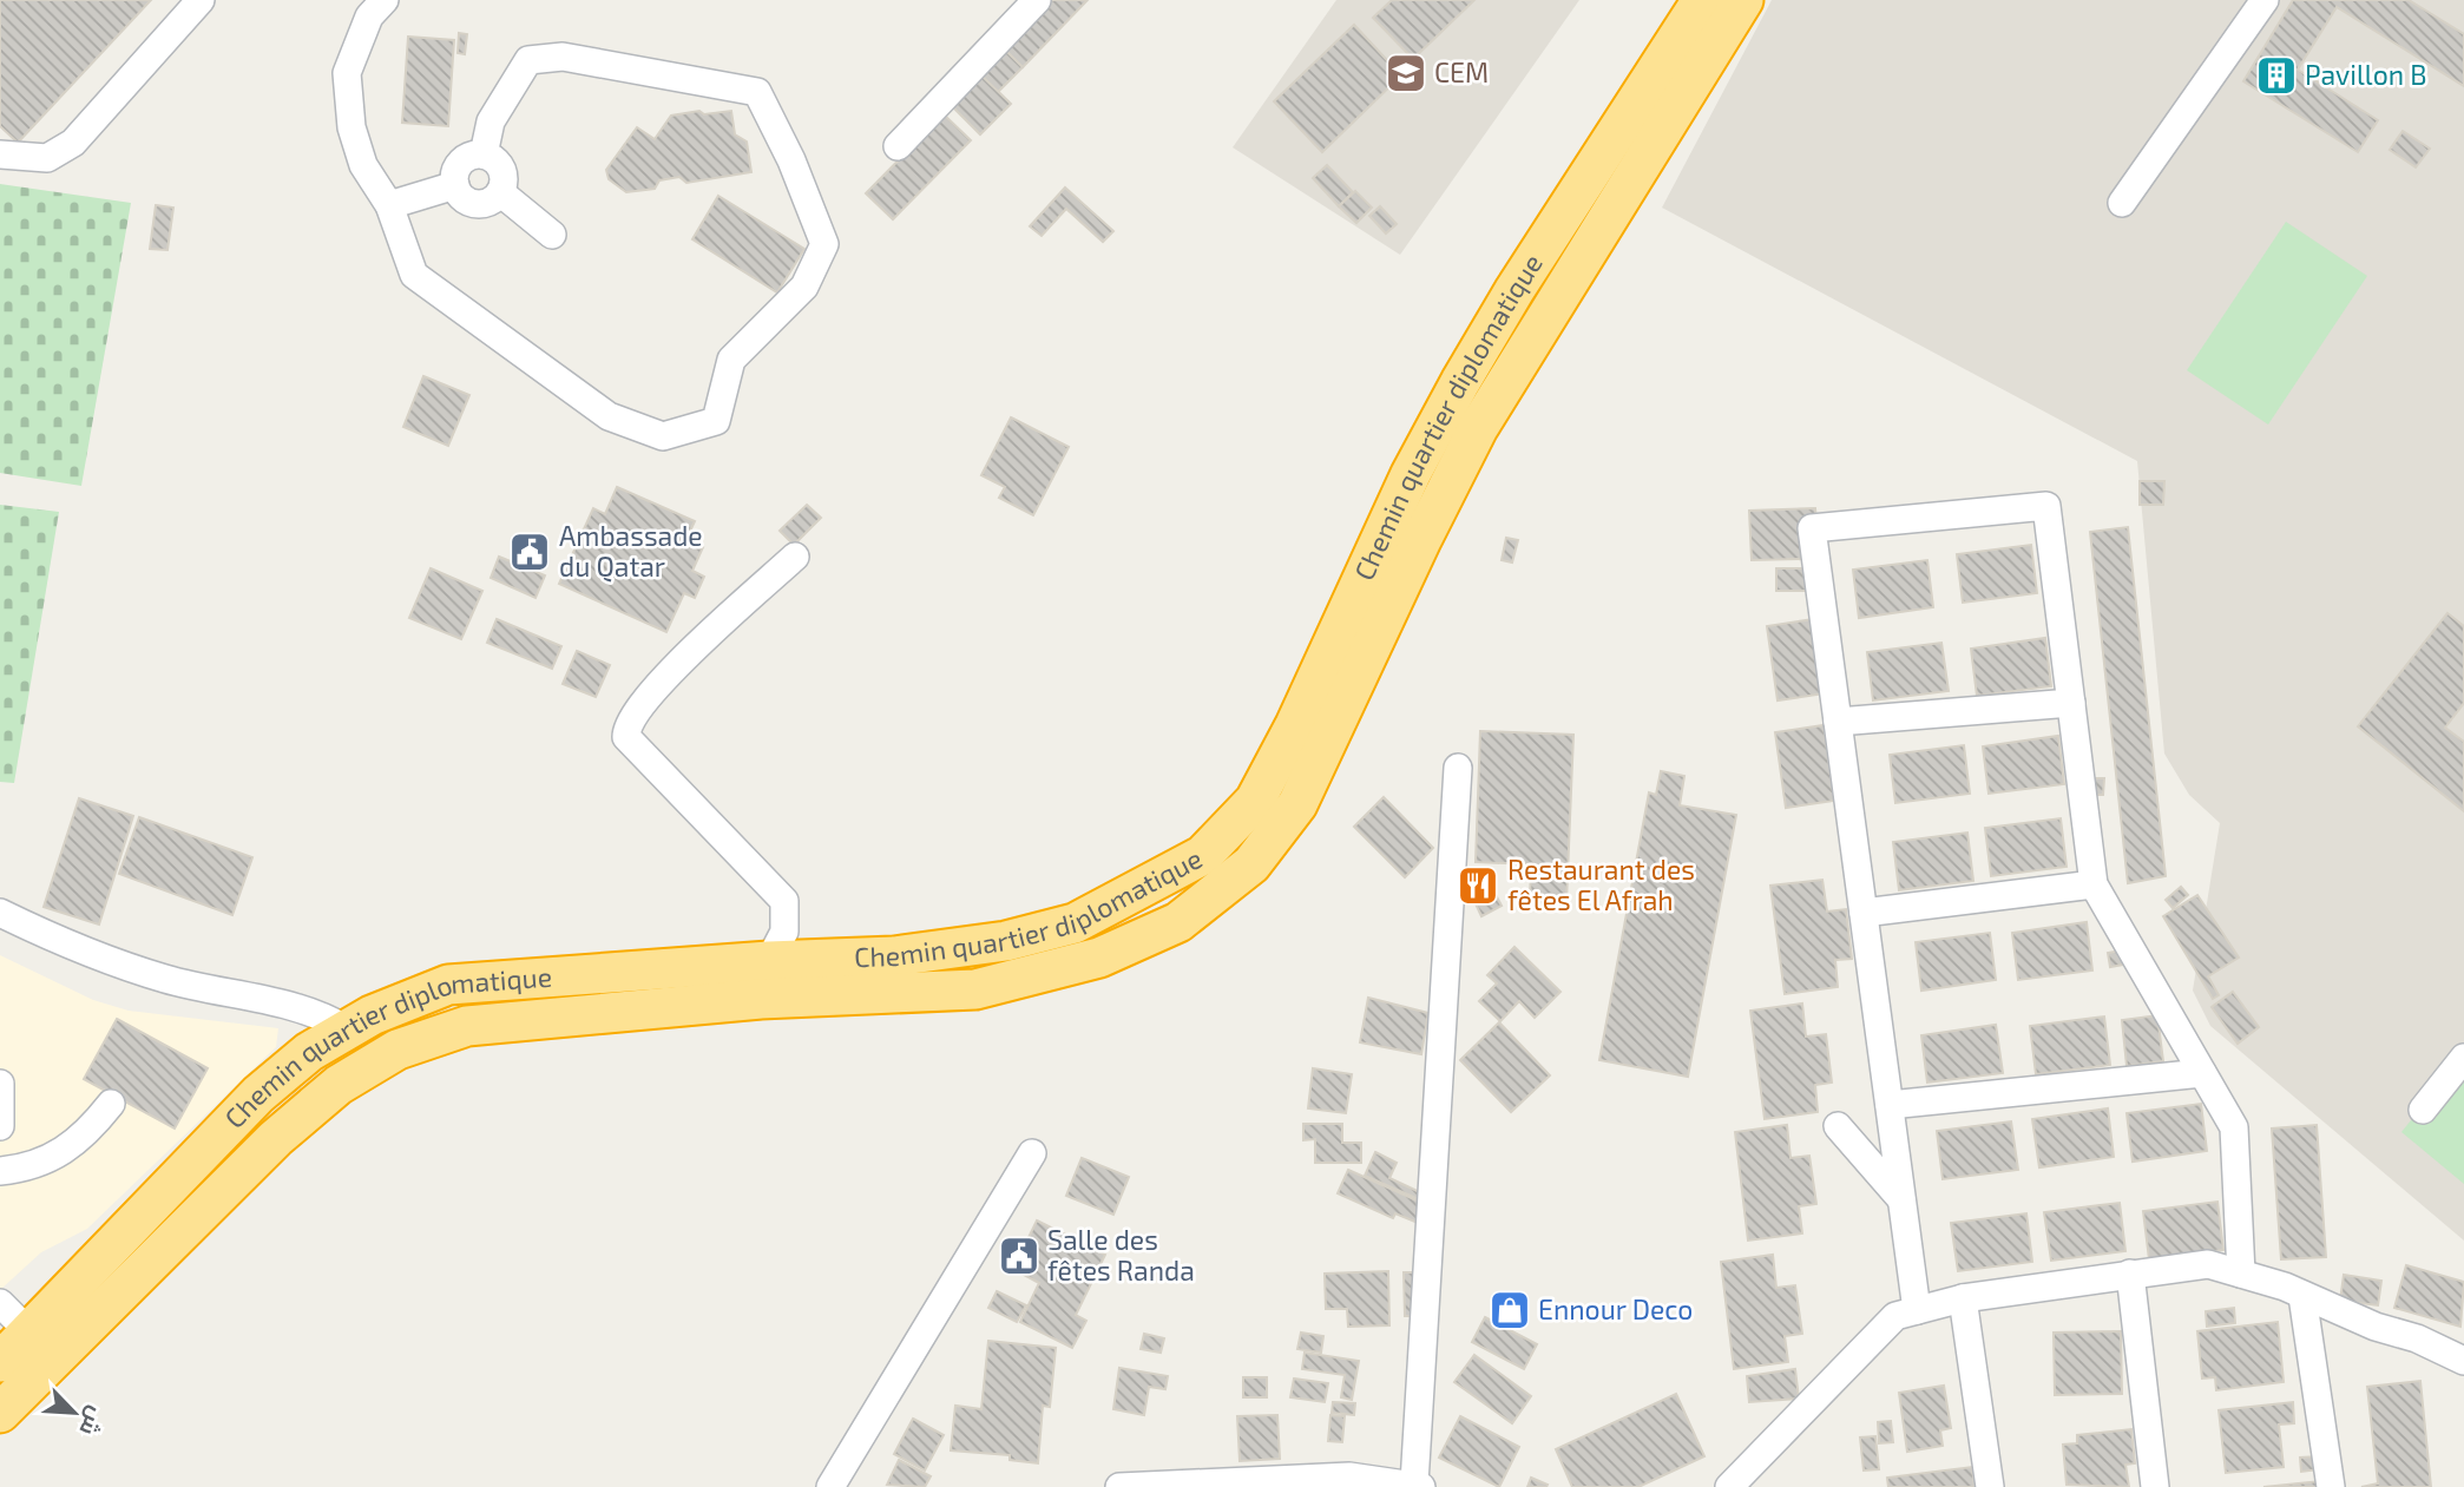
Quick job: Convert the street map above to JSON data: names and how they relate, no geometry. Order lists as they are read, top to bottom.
{
  "streets": {
    "highway": ["Chemin quartier diplomatique"]
  },
  "places": {
    "school or university": ["CEM"],
    "building": ["Pavillon B"],
    "public building": ["Ambassade du Qatar", "Salle des fêtes Randa"],
    "restaurant": ["Restaurant des fêtes El Afrah"],
    "shop": ["Ennour Deco"]
  },
  "north": "bottom right"
}
